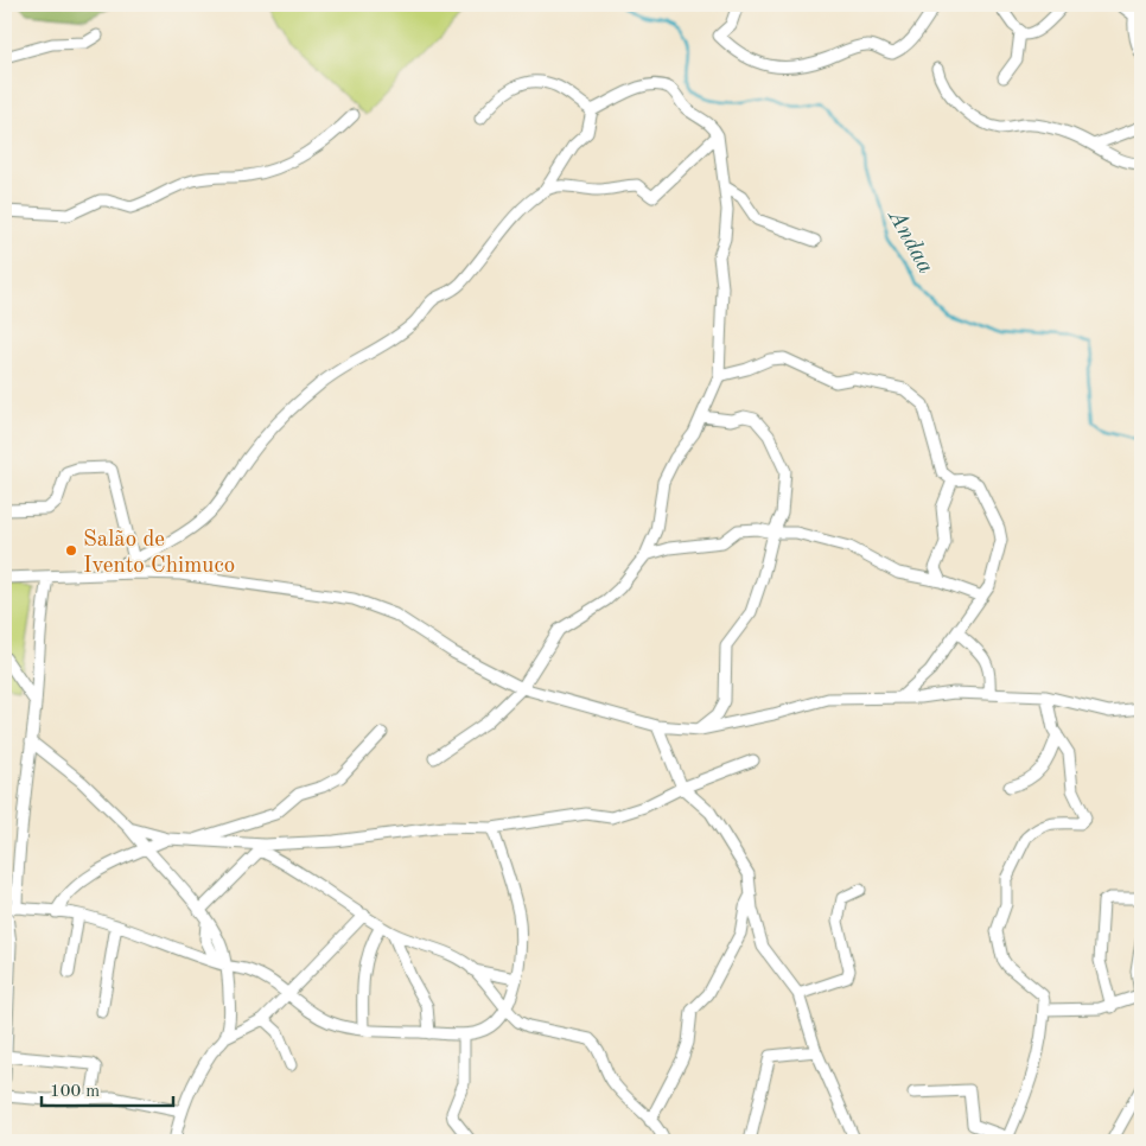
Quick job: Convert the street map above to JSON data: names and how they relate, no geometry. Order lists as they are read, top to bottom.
{
  "water": ["Andaa"],
  "places": ["Salão de Ivento Chimuco"],
  "scale_bar": "100 m"
}
